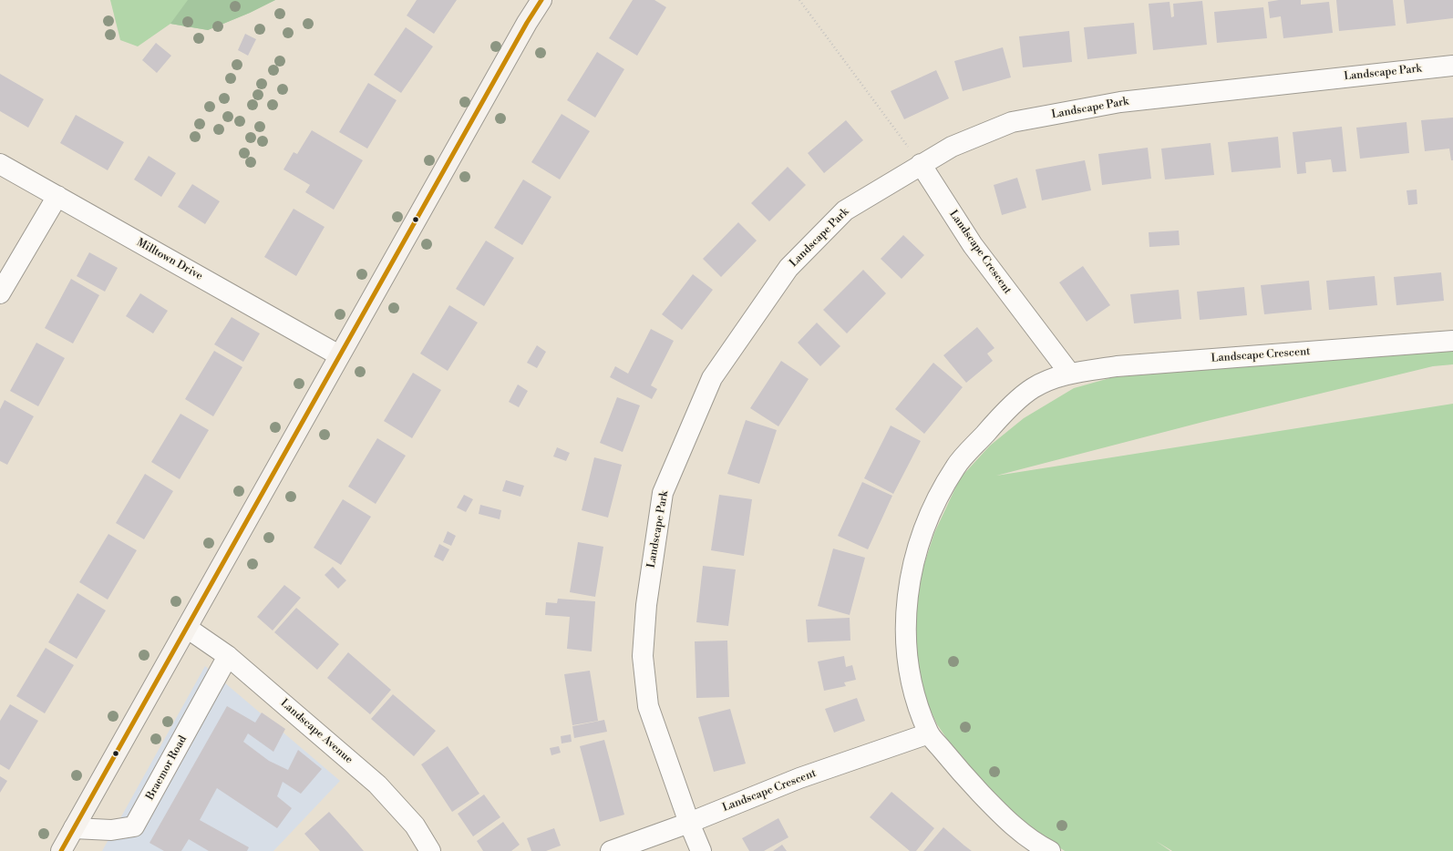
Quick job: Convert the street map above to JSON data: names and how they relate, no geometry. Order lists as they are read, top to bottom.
{
  "streets": {
    "street": [
      "Landscape Park",
      "Landscape Crescent",
      "Milltown Drive",
      "Landscape Avenue",
      "Braemor Road"
    ]
  },
  "crossings": [
    ["Landscape Park", "Landscape Crescent"],
    ["Landscape Avenue", "Braemor Road"]
  ]
}
